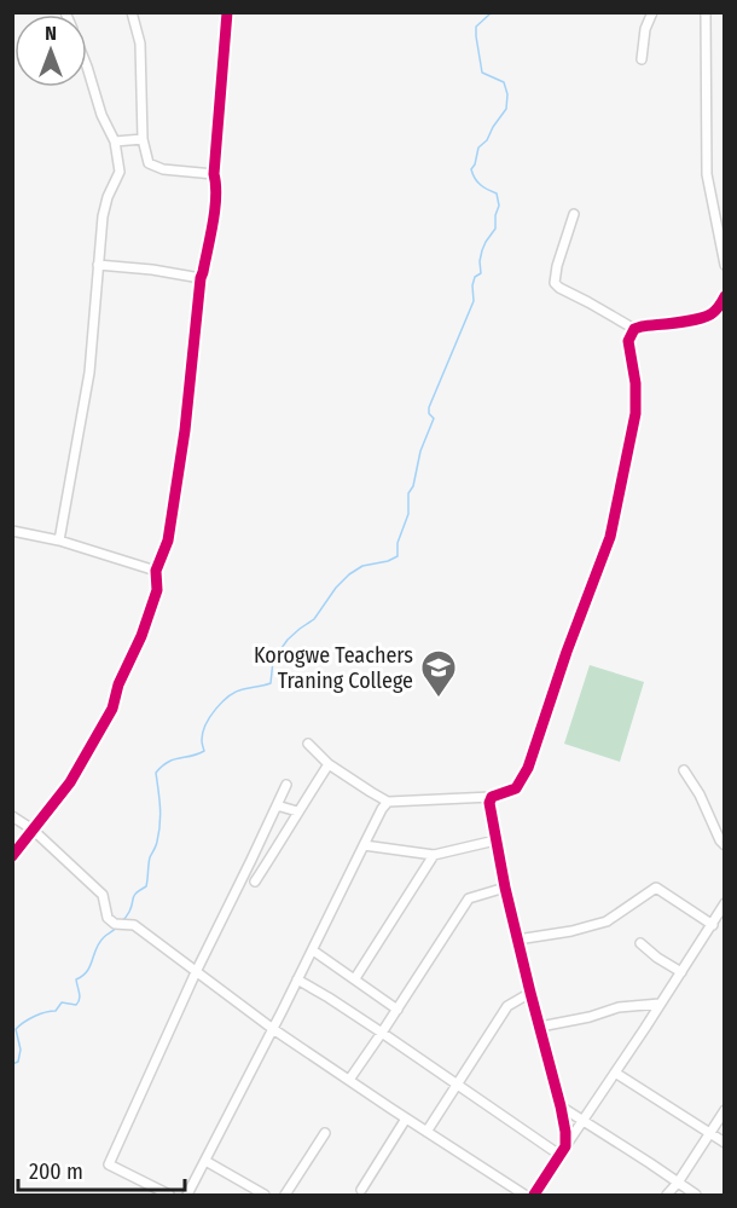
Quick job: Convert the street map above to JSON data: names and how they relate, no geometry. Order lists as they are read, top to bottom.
{
  "places": {
    "school or university": ["Korogwe Teachers Traning College"]
  },
  "scale_bar": "200 m",
  "north": "top"
}
